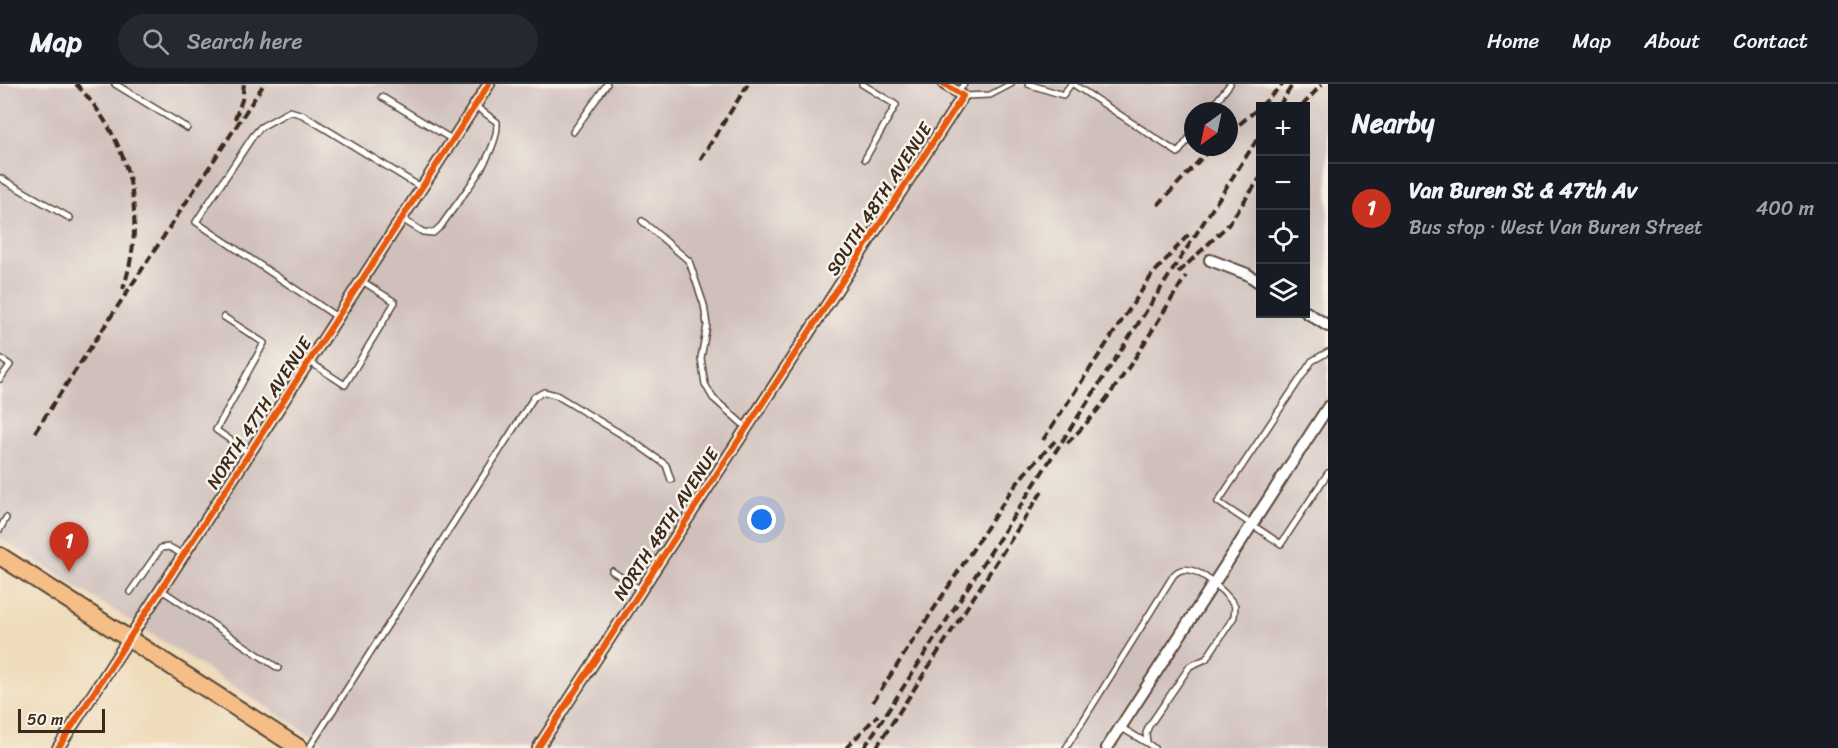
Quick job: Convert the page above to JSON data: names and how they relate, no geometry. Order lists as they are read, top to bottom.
{
  "streets": {
    "street": ["SOUTH 48TH AVENUE", "NORTH 47TH AVENUE", "NORTH 48TH AVENUE"]
  },
  "crossings": [
    ["SOUTH 48TH AVENUE", "NORTH 48TH AVENUE"]
  ],
  "scale_bar": "50 m",
  "north": "bottom left",
  "page": {
    "header": "Map",
    "search": "Search here",
    "nav": [
      "Home",
      "Map",
      "About",
      "Contact"
    ],
    "heading": "Nearby",
    "map_buttons": ["+", "−"],
    "list": [
      {
        "mark": "1",
        "name": "Van Buren St & 47th Av",
        "note": "Bus stop · West Van Buren Street",
        "value": "400 m"
      }
    ],
    "pins": "1",
    "scale": "50 m"
  }
}
